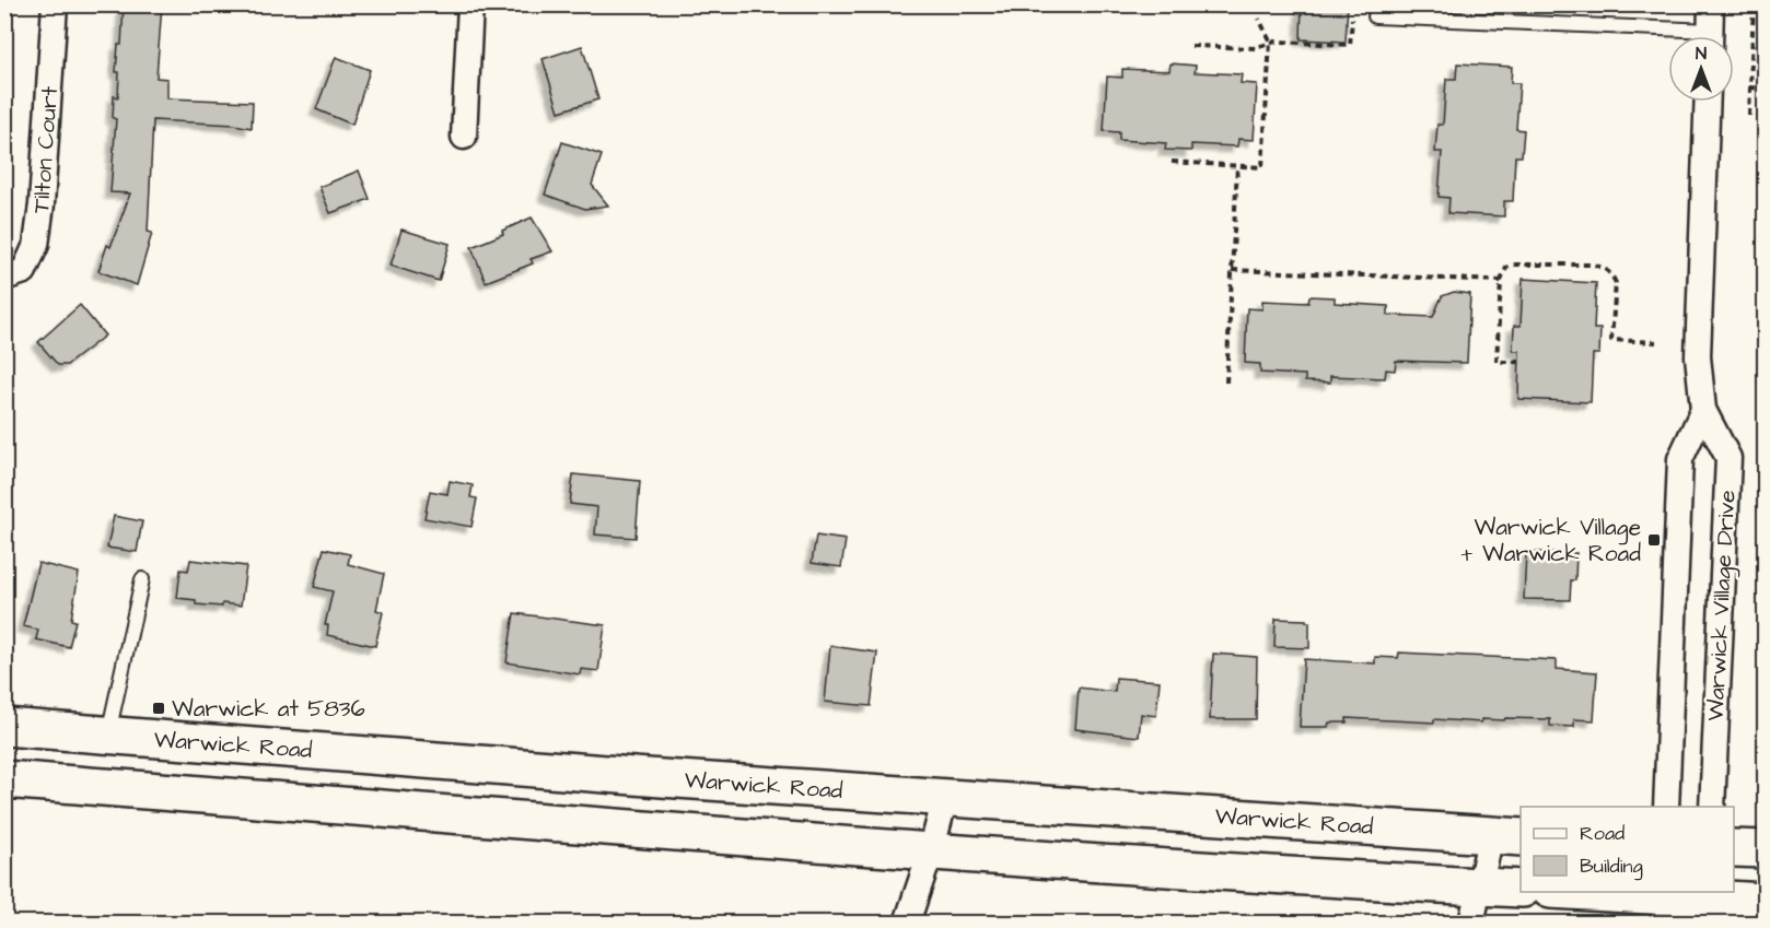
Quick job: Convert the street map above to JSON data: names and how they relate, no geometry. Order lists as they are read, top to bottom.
{
  "streets": {
    "main road": ["Warwick Road"],
    "street": ["Tilton Court", "Warwick Village Drive"]
  },
  "places": {
    "transit": ["Warwick Village + Warwick Road", "Warwick at 5836"]
  },
  "legend": ["Road", "Building"],
  "north": "top"
}
